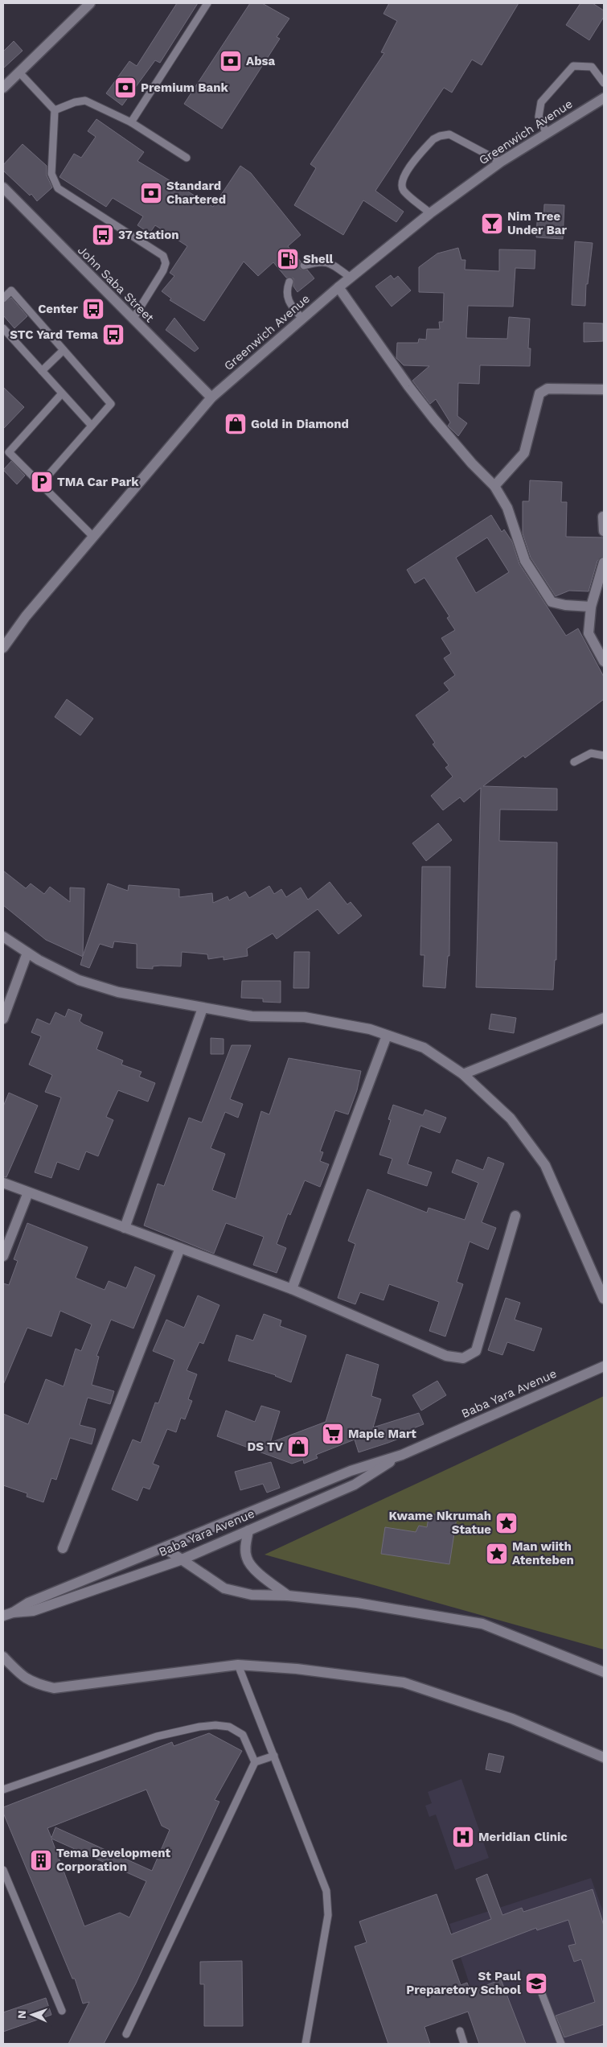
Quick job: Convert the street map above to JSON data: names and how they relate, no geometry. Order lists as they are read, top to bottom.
{
  "streets": {
    "street": ["Greenwich Avenue", "John Saba Street", "Baba Yara Avenue"]
  },
  "crossings": [
    ["Greenwich Avenue", "John Saba Street"]
  ],
  "places": {
    "bank": ["Absa", "Premium Bank", "Standard Chartered"],
    "bar": ["Nim Tree Under Bar"],
    "bus stop": ["37 Station", "Center", "STC Yard Tema"],
    "fuel station": ["Shell"],
    "shop": ["Gold in Diamond", "DS TV"],
    "parking": ["TMA Car Park"],
    "supermarket": ["Maple Mart"],
    "place": ["Kwame Nkrumah Statue", "Man wiith Atenteben"],
    "hospital": ["Meridian Clinic"],
    "building": ["Tema Development Corporation"],
    "school or university": ["St Paul Preparetory School"]
  },
  "north": "left"
}
